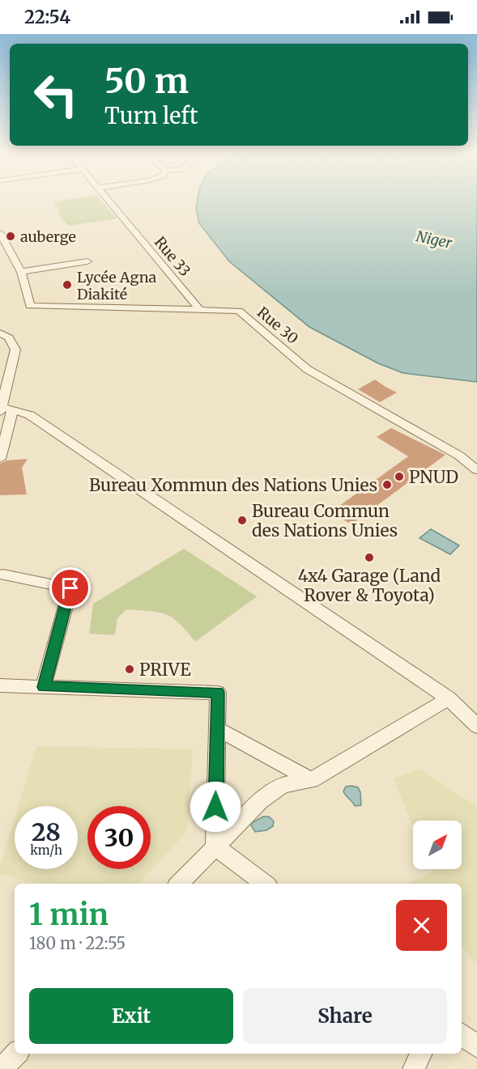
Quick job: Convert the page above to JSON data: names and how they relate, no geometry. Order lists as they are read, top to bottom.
{
  "streets": {
    "street": ["Rue 33", "Rue 30"]
  },
  "crossings": [
    ["Rue 33", "Rue 30"]
  ],
  "water": ["Niger"],
  "places": [
    "auberge",
    "Lycée Agna Diakité",
    "PNUD",
    "Bureau Xommun des Nations Unies",
    "Bureau Commun des Nations Unies",
    "4x4 Garage (Land Rover & Toyota)",
    "PRIVE"
  ],
  "north": "top right",
  "page": {
    "status": "22:54",
    "turn": ["50 m", "Turn left"],
    "speed": "28 km/h",
    "limit": "30",
    "heading": ["1 min", "180 m · 22:55"],
    "buttons": ["Exit", "Share"]
  }
}
